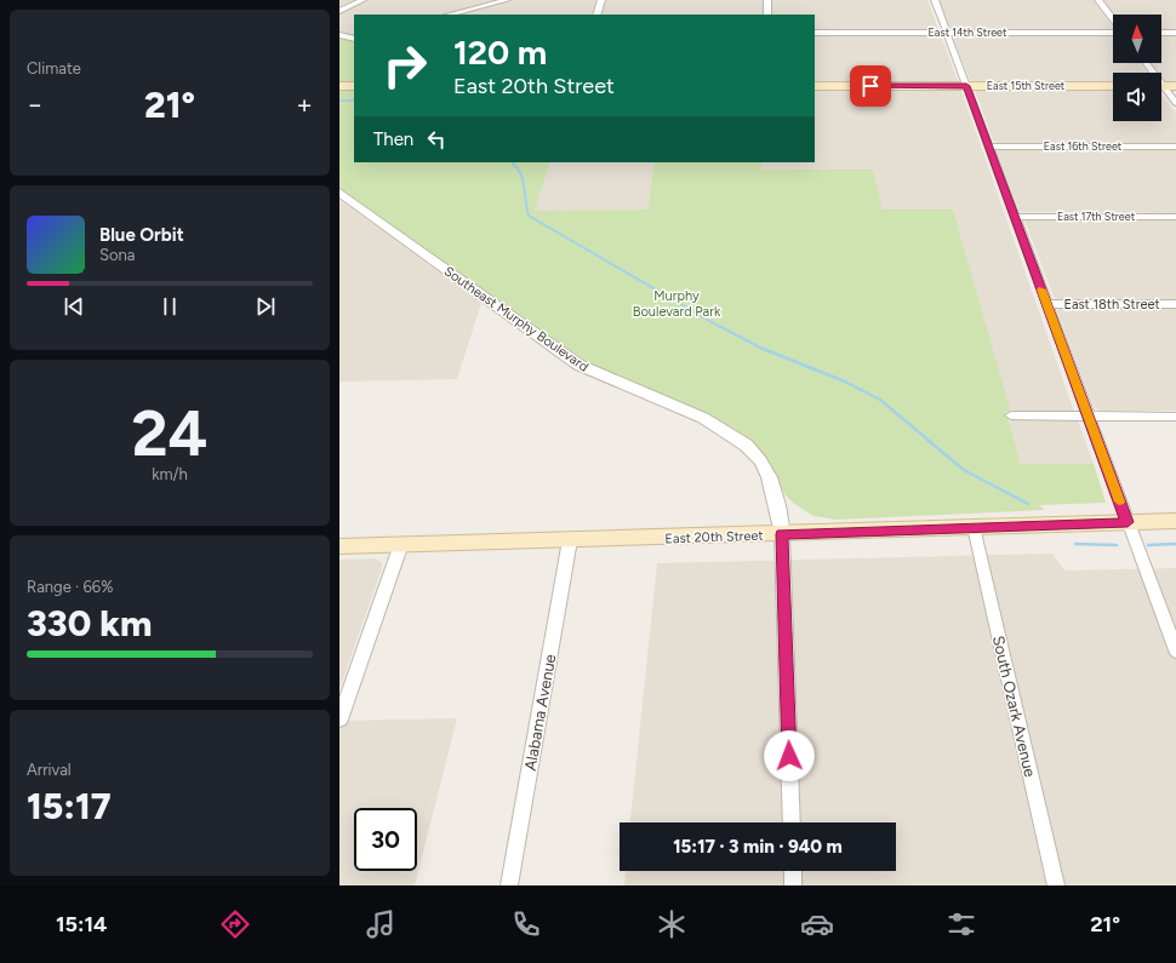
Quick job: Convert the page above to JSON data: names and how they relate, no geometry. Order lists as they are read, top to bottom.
{
  "streets": {
    "main road": ["East 15th Street", "East 20th Street"],
    "street": [
      "East 14th Street",
      "East 16th Street",
      "East 17th Street",
      "East 18th Street",
      "Southeast Murphy Boulevard",
      "South Ozark Avenue",
      "Alabama Avenue"
    ]
  },
  "crossings": [
    ["Southeast Murphy Boulevard", "East 20th Street"],
    ["East 20th Street", "South Ozark Avenue"],
    ["East 20th Street", "Alabama Avenue"]
  ],
  "parks": ["Murphy Boulevard Park"],
  "north": "top",
  "page": {
    "tile": [
      "Climate",
      ["24", "km/h"],
      ["Range · 66%", "330 km"],
      ["Arrival", "15:17"]
    ],
    "turn": ["120 m", "East 20th Street"],
    "heat": ["−", "21°", "+"],
    "then": "Then",
    "song": ["Blue Orbit", "Sona"],
    "limit": "30",
    "trip": "15:17 · 3 min · 940 m",
    "tabs": ["15:14", "21°"]
  }
}
